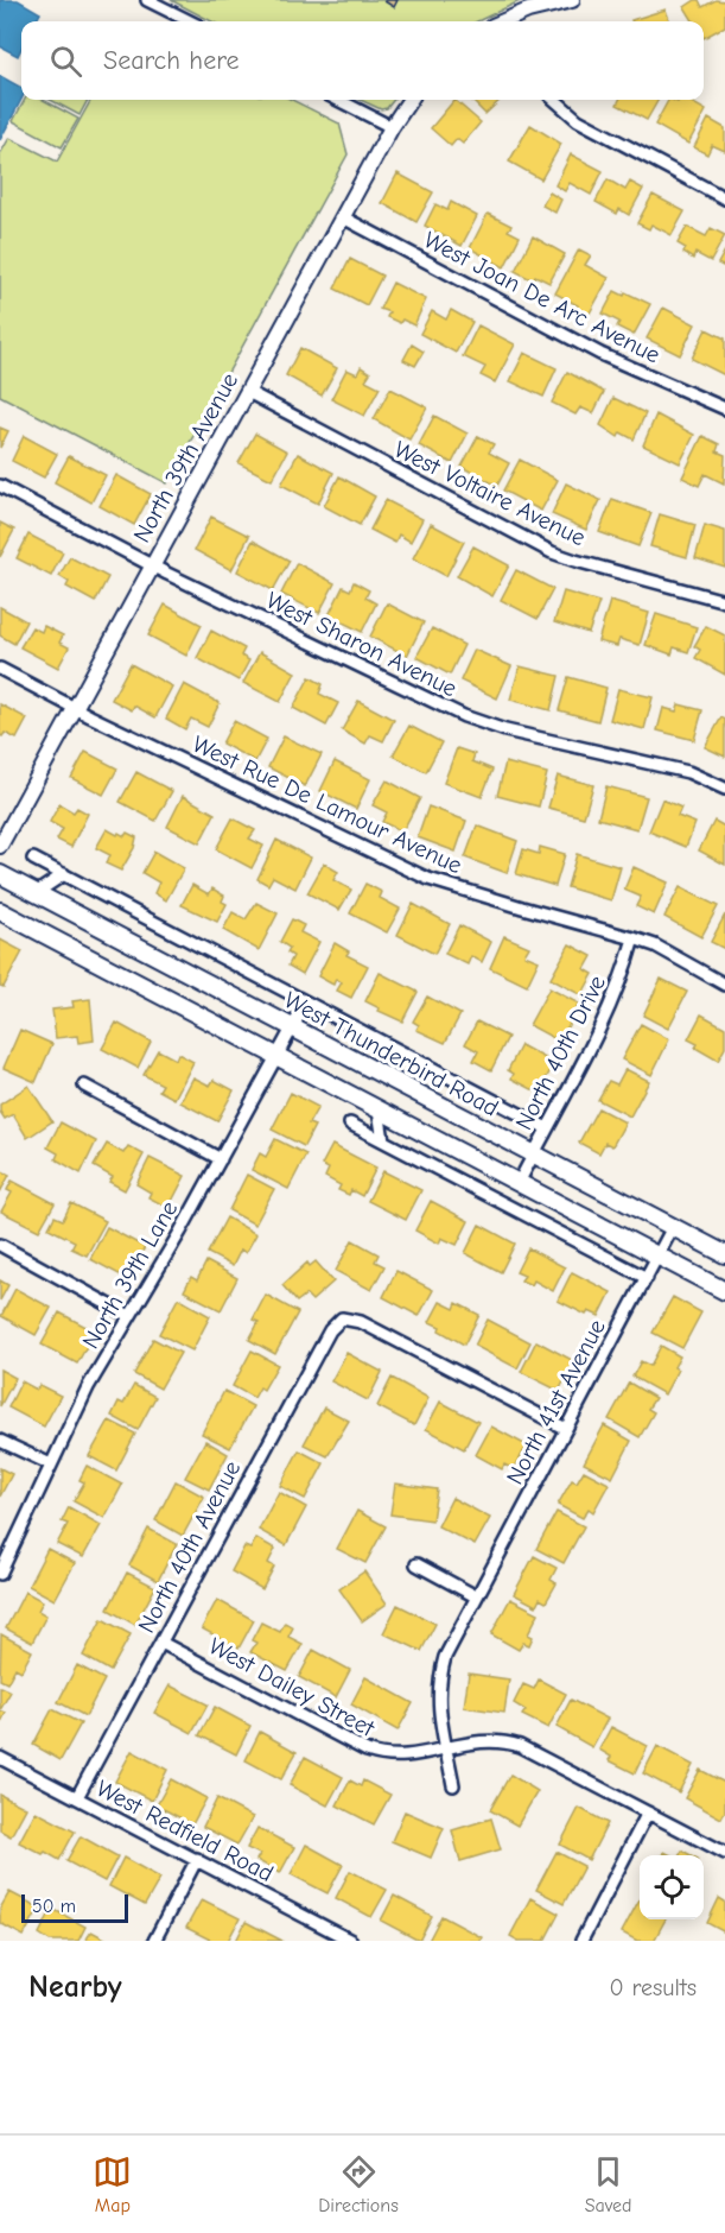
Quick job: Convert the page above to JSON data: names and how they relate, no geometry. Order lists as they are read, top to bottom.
{
  "streets": {
    "main road": ["West Thunderbird Road"],
    "street": [
      "West Joan De Arc Avenue",
      "North 39th Avenue",
      "West Voltaire Avenue",
      "West Sharon Avenue",
      "West Rue De Lamour Avenue",
      "North 40th Drive",
      "North 39th Lane",
      "North 41st Avenue",
      "North 40th Avenue",
      "West Dailey Street",
      "West Redfield Road"
    ]
  },
  "crossings": [
    ["West Joan De Arc Avenue", "North 39th Avenue"],
    ["North 39th Avenue", "West Voltaire Avenue"],
    ["North 39th Avenue", "West Sharon Avenue"],
    ["North 39th Avenue", "West Rue De Lamour Avenue"],
    ["West Rue De Lamour Avenue", "North 40th Drive"],
    ["North 40th Drive", "West Thunderbird Road"],
    ["West Thunderbird Road", "North 39th Lane"],
    ["West Thunderbird Road", "North 41st Avenue"],
    ["North 41st Avenue", "North 40th Avenue"],
    ["North 41st Avenue", "West Dailey Street"],
    ["North 40th Avenue", "West Dailey Street"],
    ["North 40th Avenue", "West Redfield Road"]
  ],
  "scale_bar": "50 m",
  "page": {
    "search": "Search here",
    "scale": "50 m",
    "heading": ["Nearby", "0 results"],
    "nav": ["Map", "Directions", "Saved"]
  }
}
